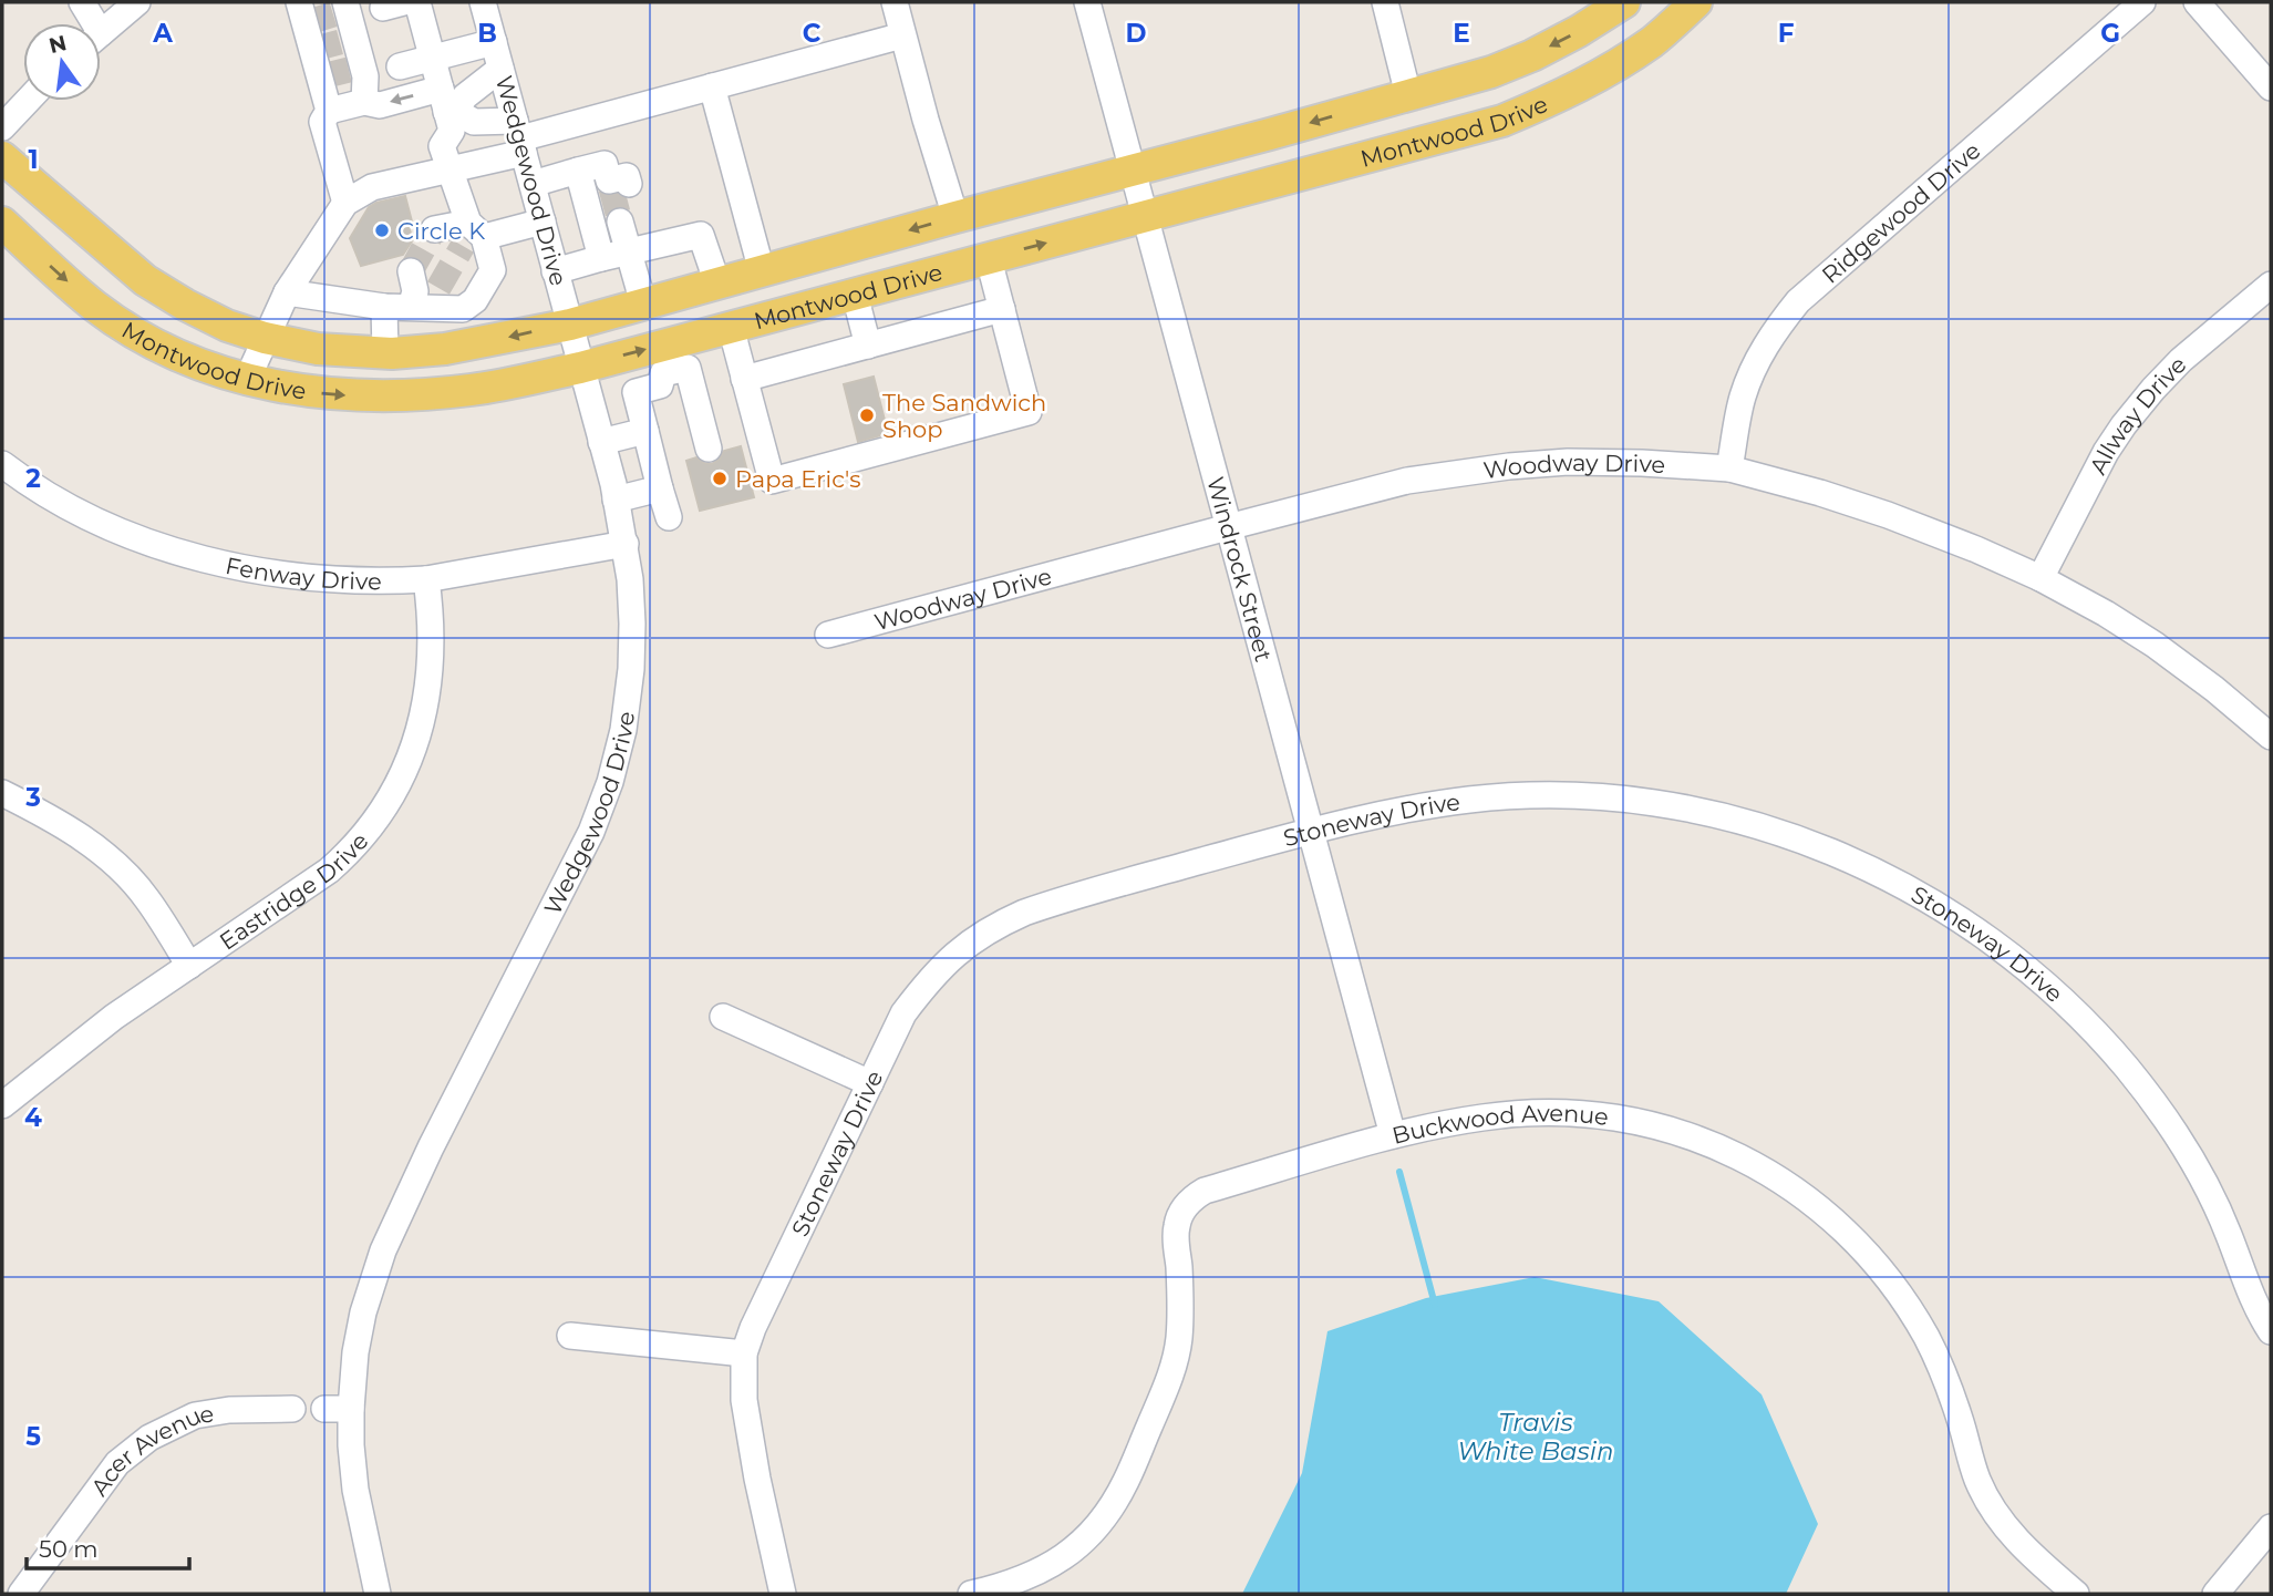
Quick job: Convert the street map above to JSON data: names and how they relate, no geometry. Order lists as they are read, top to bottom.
{
  "streets": {
    "main road": ["Montwood Drive"],
    "street": [
      "Wedgewood Drive",
      "Ridgewood Drive",
      "Allway Drive",
      "Woodway Drive",
      "Windrock Street",
      "Fenway Drive",
      "Stoneway Drive",
      "Eastridge Drive",
      "Buckwood Avenue",
      "Acer Avenue"
    ]
  },
  "crossings": [
    ["Montwood Drive", "Wedgewood Drive"],
    ["Montwood Drive", "Windrock Street"],
    ["Wedgewood Drive", "Fenway Drive"],
    ["Ridgewood Drive", "Woodway Drive"],
    ["Allway Drive", "Woodway Drive"],
    ["Woodway Drive", "Windrock Street"],
    ["Windrock Street", "Stoneway Drive"],
    ["Windrock Street", "Buckwood Avenue"],
    ["Fenway Drive", "Eastridge Drive"]
  ],
  "water": ["Travis White Basin"],
  "places": ["Circle K", "The Sandwich Shop", "Papa Eric's"],
  "scale_bar": "50 m",
  "north": "top",
  "grid": {
    "columns": [
      "A",
      "B",
      "C",
      "D",
      "E",
      "F",
      "G"
    ],
    "rows": [
      "1",
      "2",
      "3",
      "4",
      "5"
    ]
  }
}
